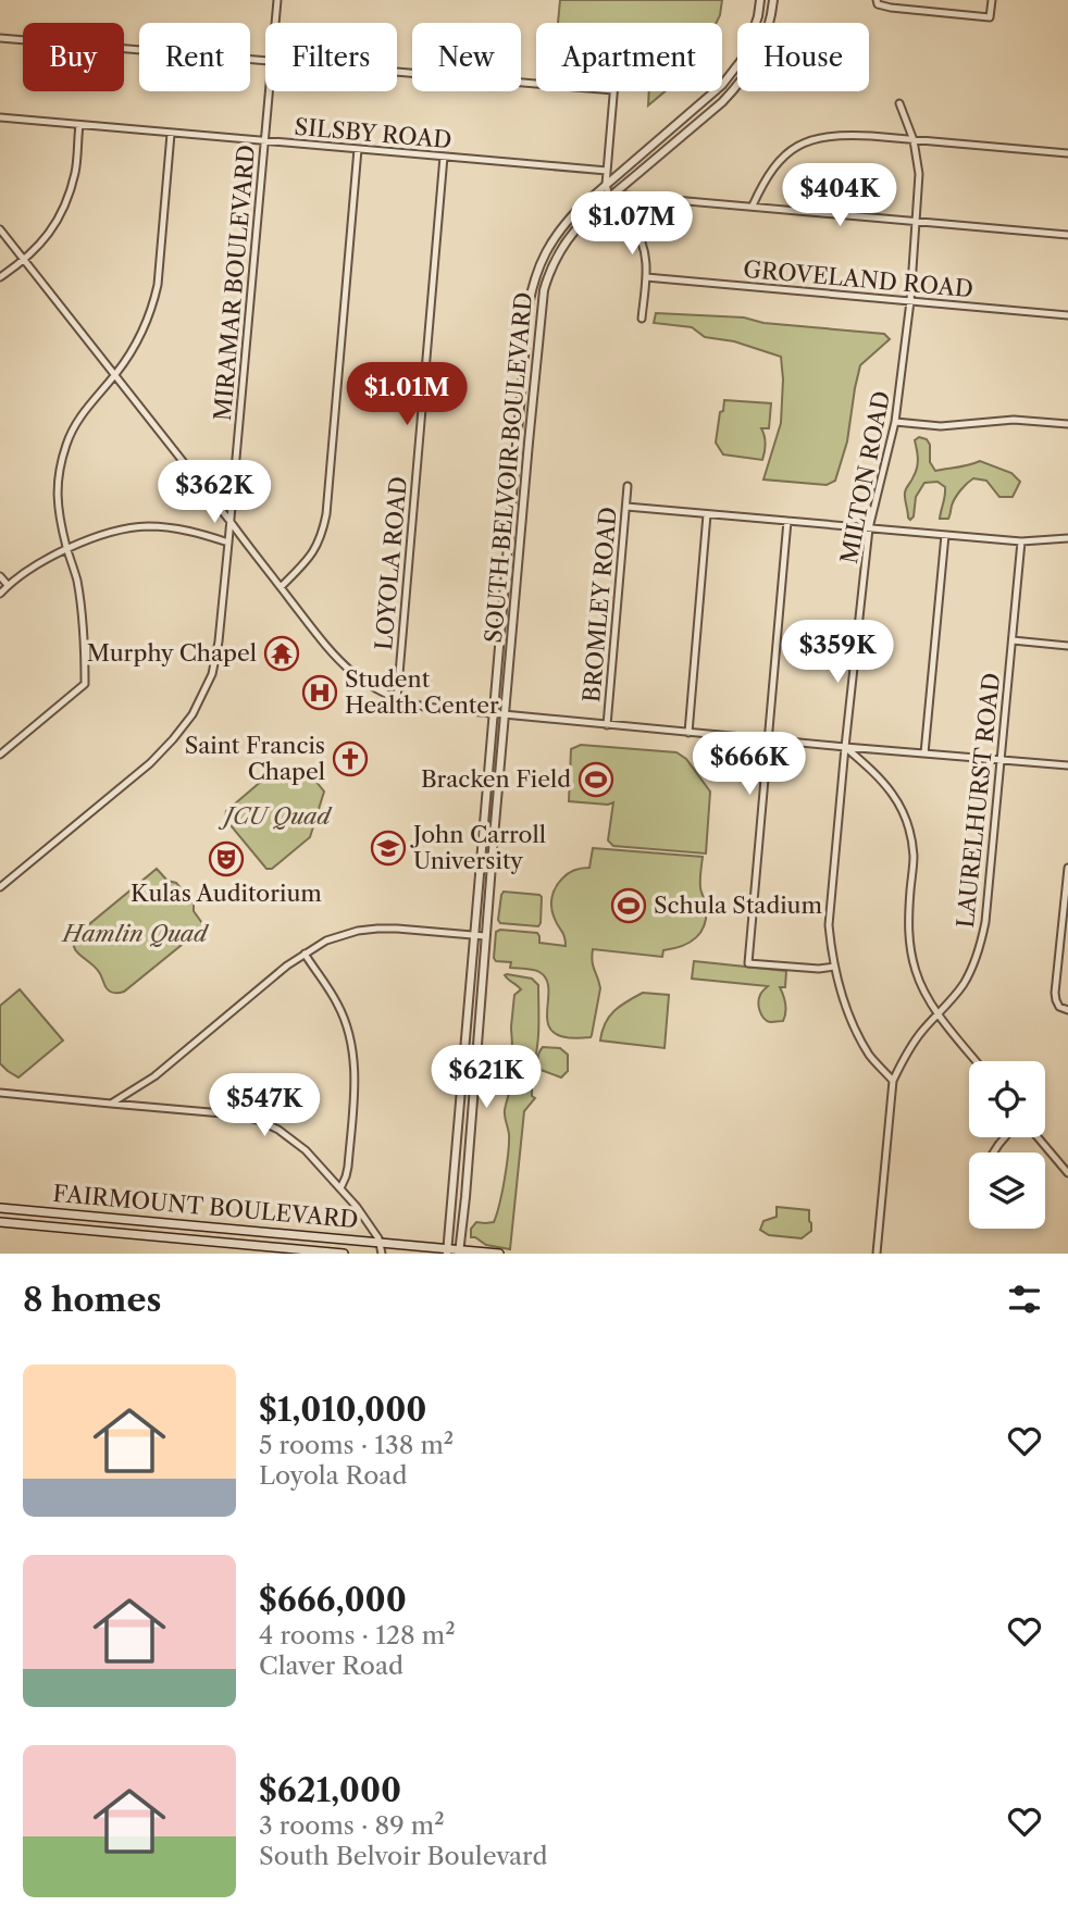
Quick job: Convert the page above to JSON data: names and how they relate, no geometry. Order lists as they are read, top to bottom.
{
  "streets": {
    "main road": ["FAIRMOUNT BOULEVARD"],
    "street": [
      "SILSBY ROAD",
      "GROVELAND ROAD",
      "MIRAMAR BOULEVARD",
      "SOUTH BELVOIR BOULEVARD",
      "MILTON ROAD",
      "LOYOLA ROAD",
      "BROMLEY ROAD",
      "LAURELHURST ROAD"
    ]
  },
  "crossings": [
    ["SILSBY ROAD", "MIRAMAR BOULEVARD"],
    ["SILSBY ROAD", "LOYOLA ROAD"],
    ["GROVELAND ROAD", "MILTON ROAD"],
    ["SOUTH BELVOIR BOULEVARD", "FAIRMOUNT BOULEVARD"],
    ["MILTON ROAD", "LAURELHURST ROAD"]
  ],
  "parks": ["JCU Quad", "Hamlin Quad"],
  "places": {
    "temple": ["Murphy Chapel"],
    "hospital": ["Student Health Center"],
    "church": ["Saint Francis Chapel"],
    "sports": ["Bracken Field", "Schula Stadium"],
    "school or university": ["John Carroll University"],
    "theatre": ["Kulas Auditorium"]
  },
  "page": {
    "chip": [
      "Buy",
      "Rent",
      "Filters",
      "New",
      "Apartment",
      "House"
    ],
    "price": [
      "$404K",
      "$1.07M",
      "$1.01M",
      "$362K",
      "$359K",
      "$666K",
      "$621K",
      "$547K"
    ],
    "heading": "8 homes",
    "list": [
      {
        "name": "$1,010,000",
        "note": "5 rooms · 138 m² · Loyola Road"
      },
      {
        "name": "$666,000",
        "note": "4 rooms · 128 m² · Claver Road"
      },
      {
        "name": "$621,000",
        "note": "3 rooms · 89 m² · South Belvoir Boulevard"
      }
    ]
  }
}
